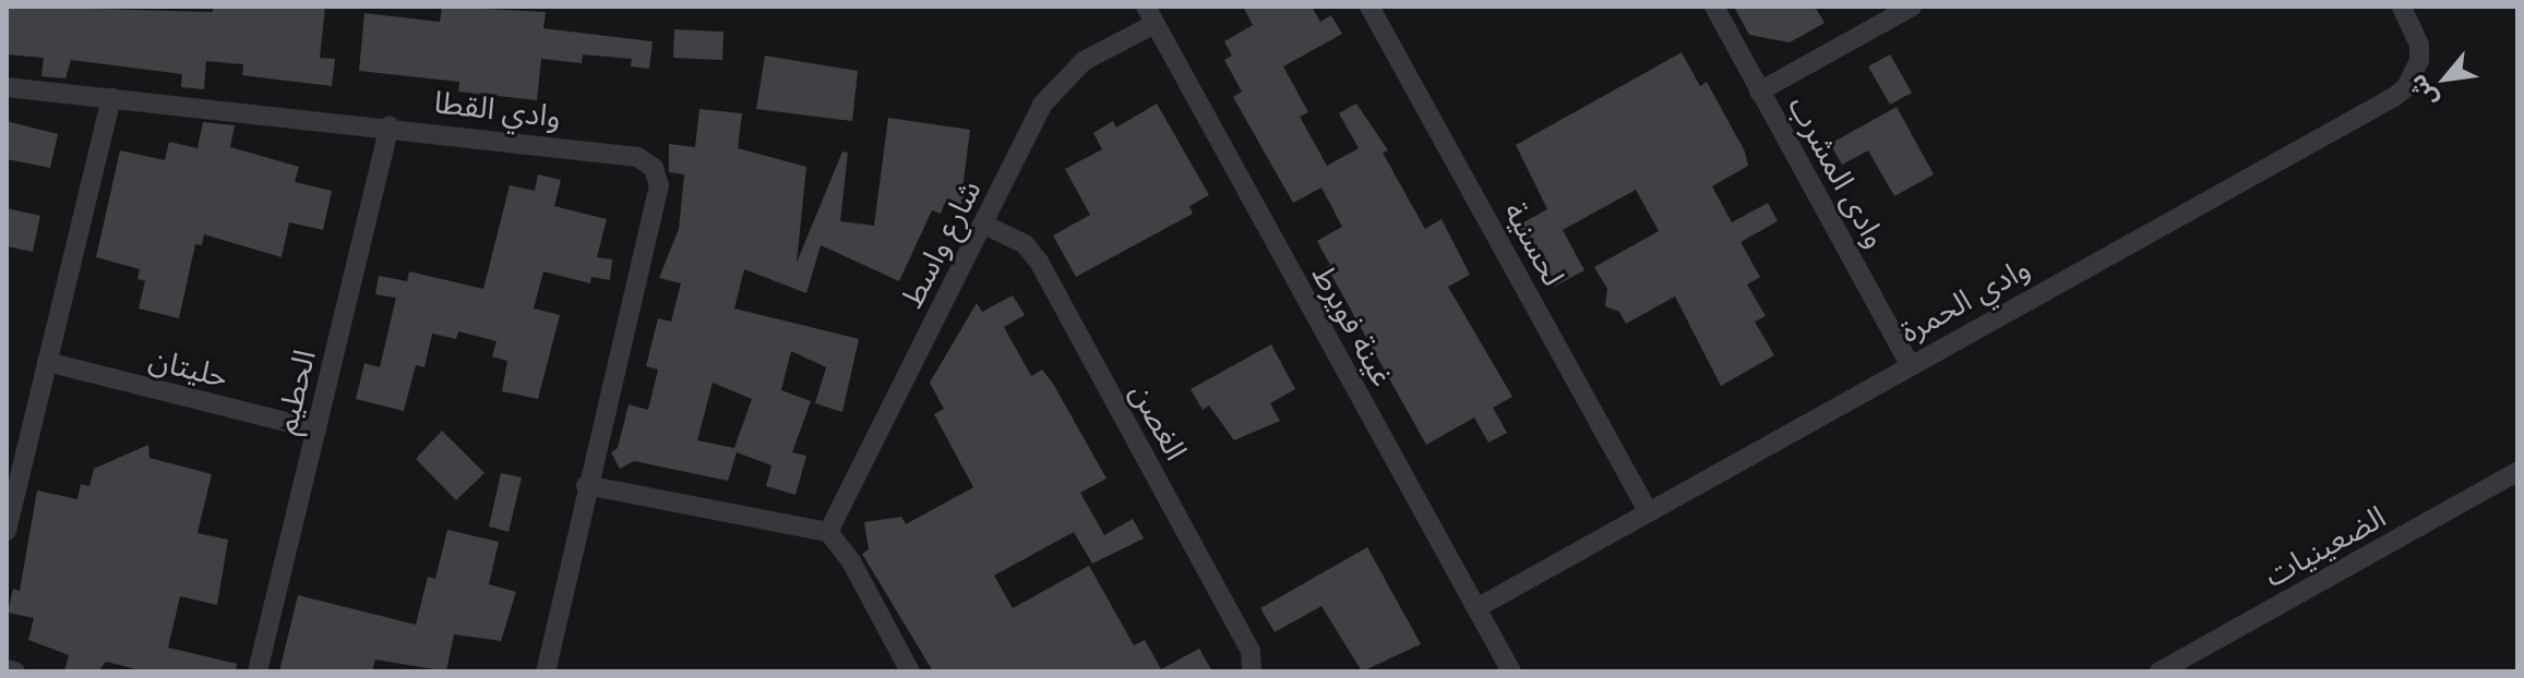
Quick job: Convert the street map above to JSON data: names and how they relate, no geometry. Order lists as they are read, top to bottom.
{
  "streets": {
    "street": [
      "وادي القطا",
      "وادى المشرب",
      "شارع واسط",
      "لحسنية",
      "وادي الحمرة",
      "غينة فويرط",
      "حليتان",
      "الحطيم",
      "الغصن",
      "الضعينيات"
    ]
  },
  "crossings": [
    ["وادي القطا", "الحطيم"],
    ["وادى المشرب", "وادي الحمرة"],
    ["شارع واسط", "غينة فويرط"],
    ["شارع واسط", "الغصن"],
    ["لحسنية", "وادي الحمرة"],
    ["وادي الحمرة", "غينة فويرط"],
    ["حليتان", "الحطيم"]
  ],
  "north": "bottom left"
}
